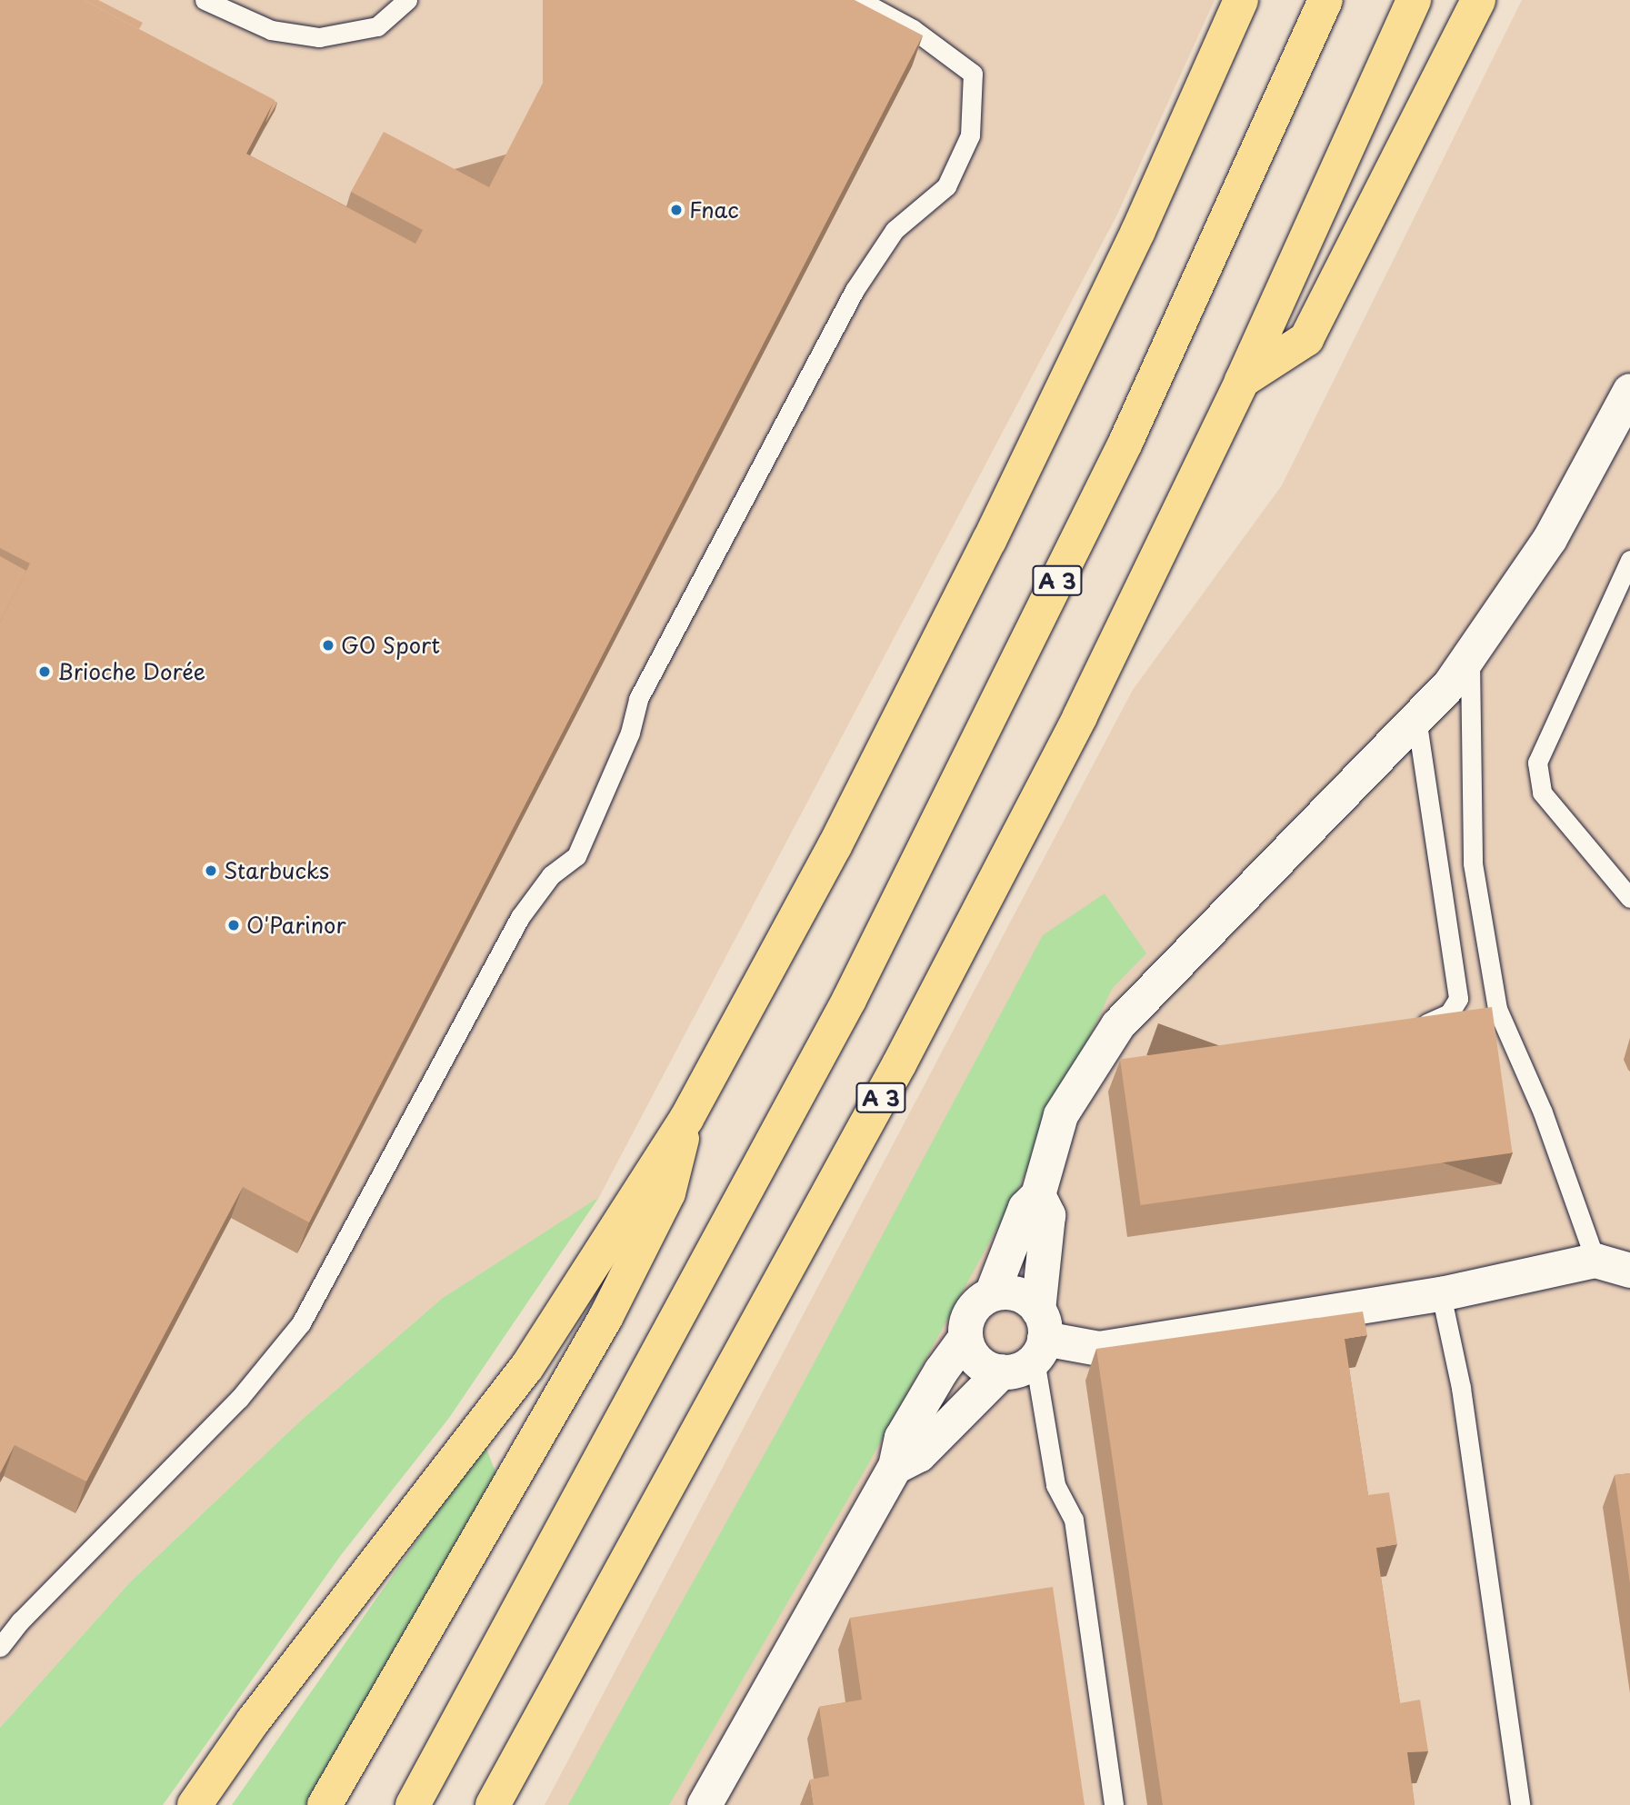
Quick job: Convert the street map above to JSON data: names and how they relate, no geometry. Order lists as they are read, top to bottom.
{
  "streets": {
    "highway": ["A 3"]
  },
  "places": [
    "Fnac",
    "GO Sport",
    "Brioche Dorée",
    "Starbucks",
    "O'Parinor"
  ]
}
